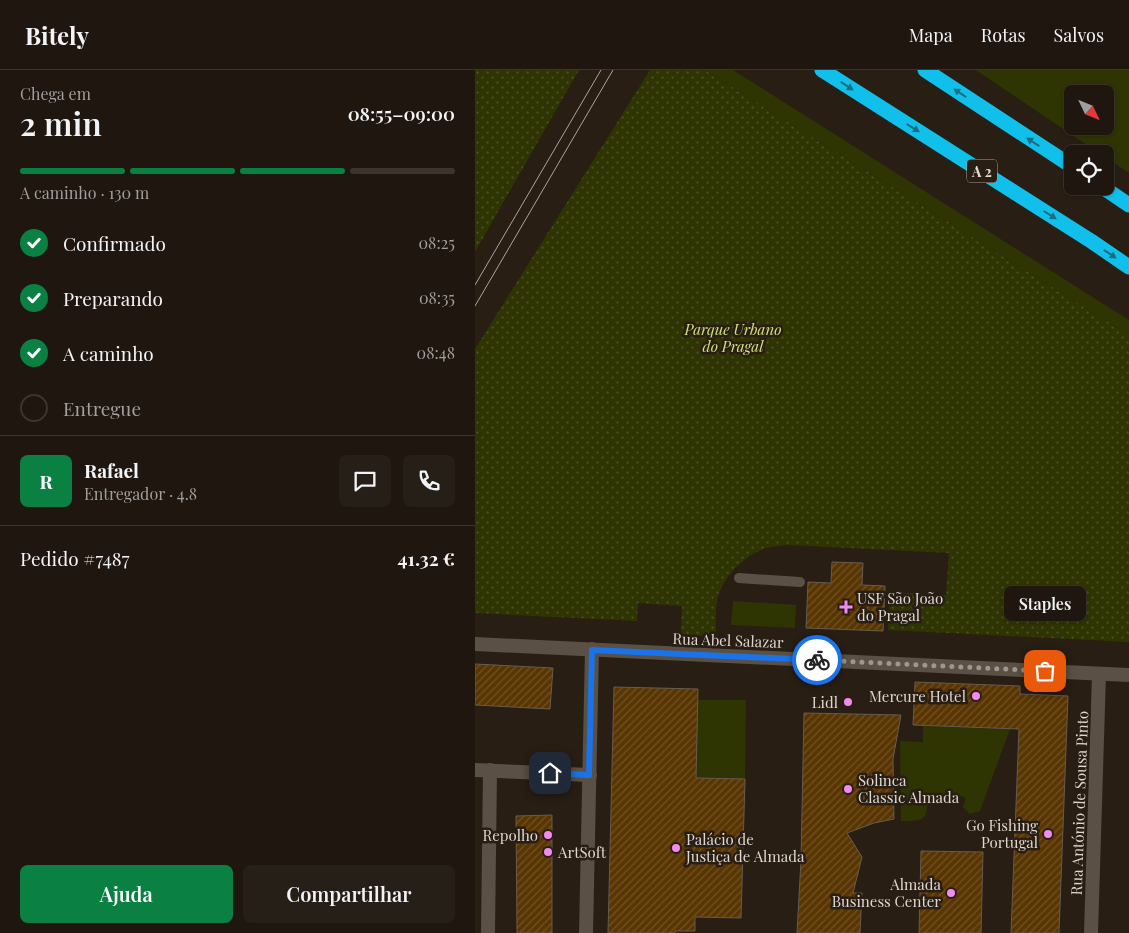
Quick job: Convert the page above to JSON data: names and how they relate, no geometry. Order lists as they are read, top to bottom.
{
  "streets": {
    "highway": ["A 2"],
    "street": ["Rua Abel Salazar", "Rua António de Sousa Pinto"]
  },
  "crossings": [
    ["Rua Abel Salazar", "Rua António de Sousa Pinto"]
  ],
  "parks": ["Parque Urbano do Pragal"],
  "places": {
    "health": ["USF São João do Pragal"],
    "other": [
      "Staples",
      "Mercure Hotel",
      "Lidl",
      "Solinca Classic Almada",
      "Go Fishing Portugal",
      "Repolho",
      "Palácio de Justiça de Almada",
      "ArtSoft",
      "Almada Business Center"
    ]
  },
  "north": "bottom right",
  "page": {
    "header": "Bitely",
    "nav": ["Mapa", "Rotas", "Salvos"],
    "heading": ["2 min", "Chega em", "08:55–09:00"],
    "panel": [
      "Rafael",
      "Entregador · 4.8",
      "Pedido #7487",
      "41.32 €"
    ],
    "bar": "A caminho · 130 m",
    "list": [
      ["Confirmado", "08:25"],
      ["Preparando", "08:35"],
      ["A caminho", "08:48"],
      "Entregue"
    ],
    "round": "R",
    "bubble": "Staples",
    "buttons": ["Ajuda", "Compartilhar"]
  }
}
